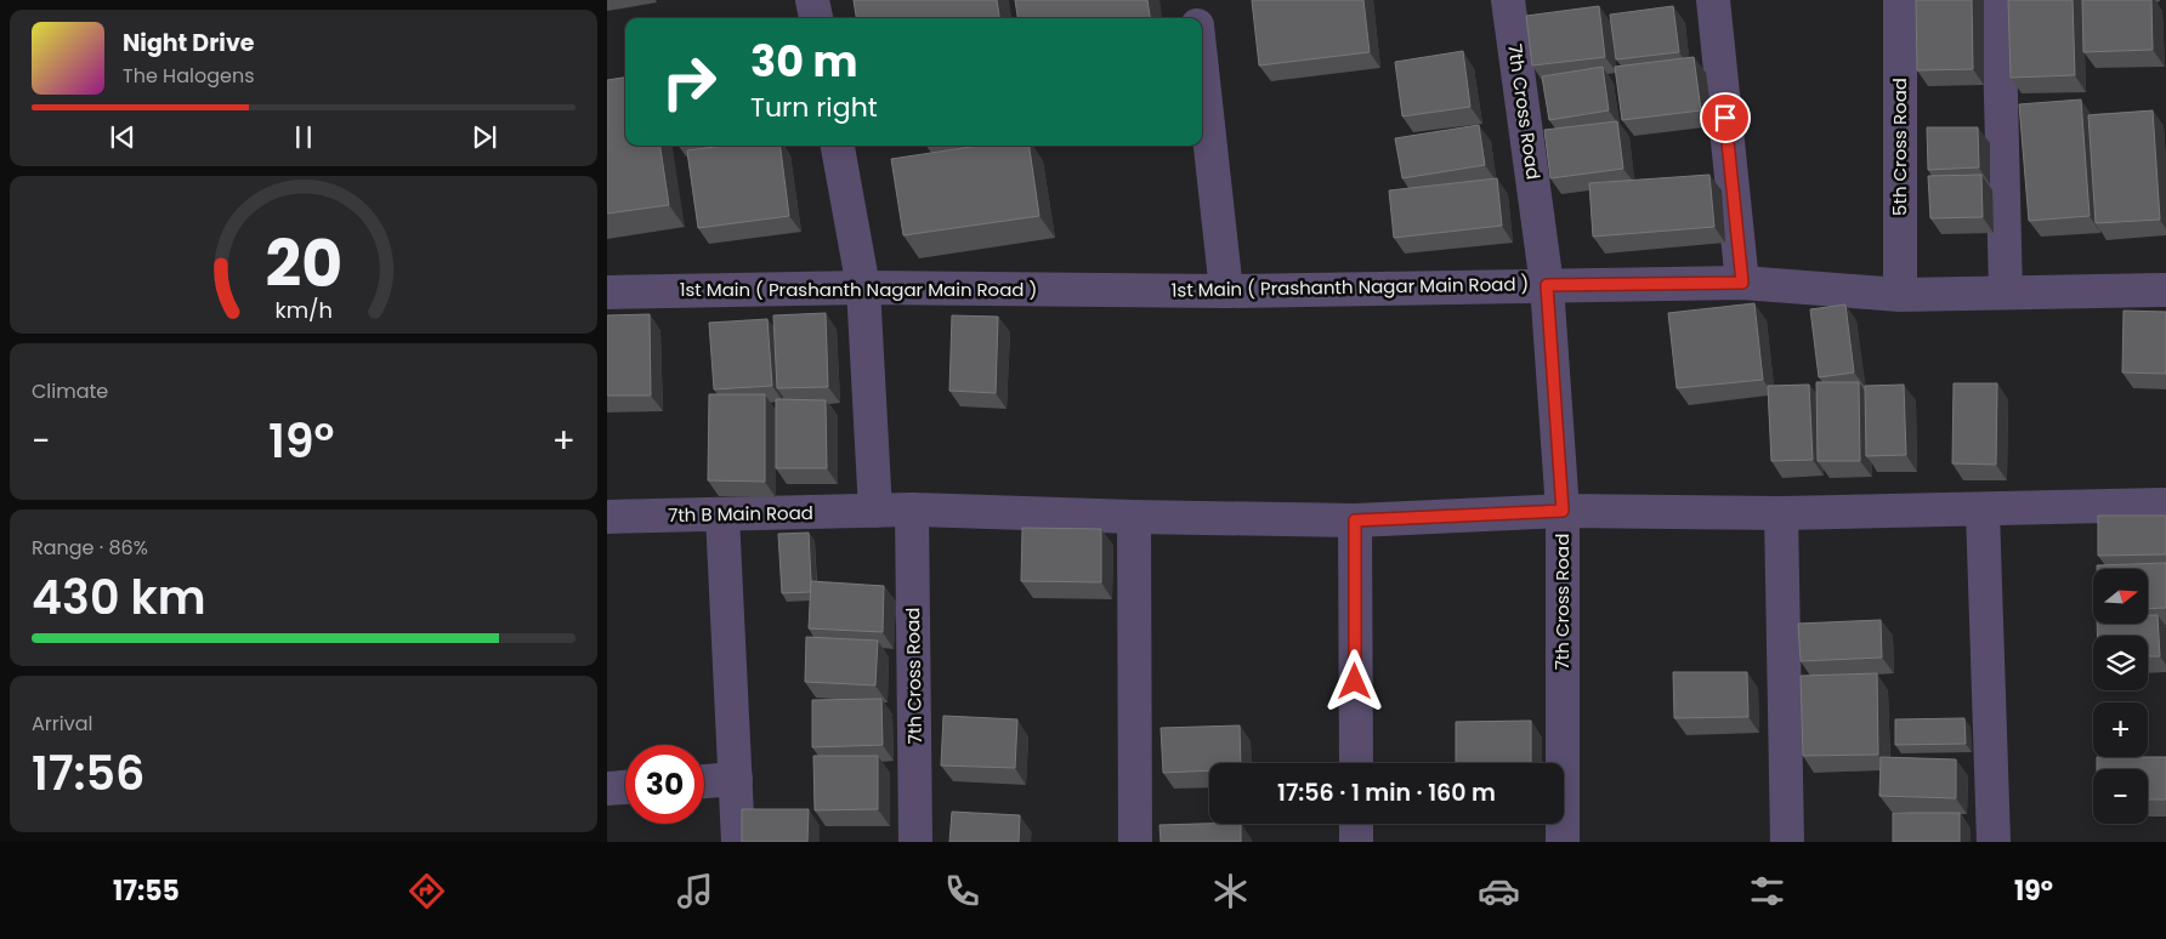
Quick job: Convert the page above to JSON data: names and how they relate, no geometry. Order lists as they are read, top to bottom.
{
  "streets": {
    "street": [
      "7th Cross Road",
      "5th Cross Road",
      "1st Main ( Prashanth Nagar Main Road )",
      "7th B Main Road"
    ]
  },
  "crossings": [
    ["7th Cross Road", "1st Main ( Prashanth Nagar Main Road )"],
    ["7th Cross Road", "7th B Main Road"],
    ["5th Cross Road", "1st Main ( Prashanth Nagar Main Road )"]
  ],
  "north": "right",
  "page": {
    "turn": ["30 m", "Turn right"],
    "song": ["Night Drive", "The Halogens"],
    "tile": [
      "Climate",
      ["Range · 86%", "430 km"],
      ["Arrival", "17:56"]
    ],
    "heat": ["−", "19°", "+"],
    "map_buttons": ["+", "−"],
    "limit": "30",
    "trip": "17:56 · 1 min · 160 m",
    "tabs": ["17:55", "19°"],
    "gauge": ["20", "km/h"]
  }
}
